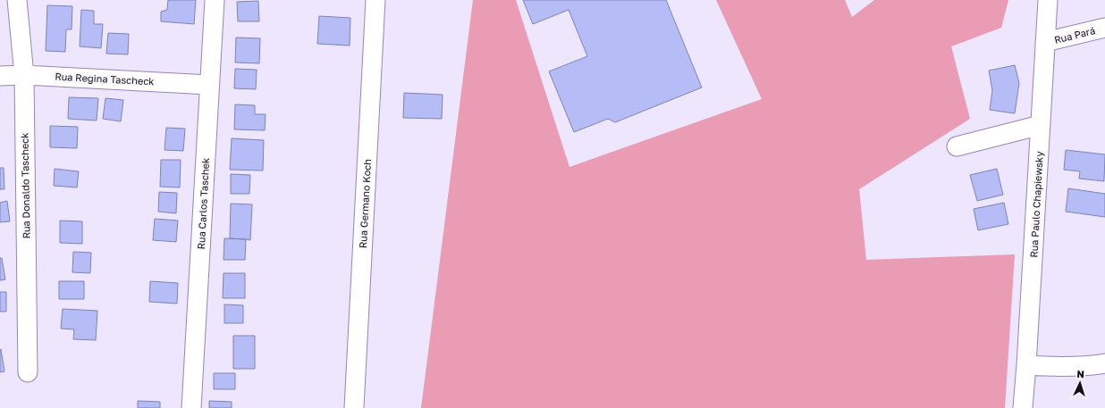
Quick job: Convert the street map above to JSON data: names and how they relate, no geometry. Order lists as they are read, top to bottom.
{
  "streets": {
    "street": [
      "Rua Pará",
      "Rua Regina Tascheck",
      "Rua Donaldo Tascheck",
      "Rua Carlos Taschek",
      "Rua Germano Koch",
      "Rua Paulo Chapiewsky"
    ]
  },
  "crossings": [
    ["Rua Pará", "Rua Paulo Chapiewsky"],
    ["Rua Regina Tascheck", "Rua Donaldo Tascheck"],
    ["Rua Regina Tascheck", "Rua Carlos Taschek"]
  ],
  "north": "top"
}
